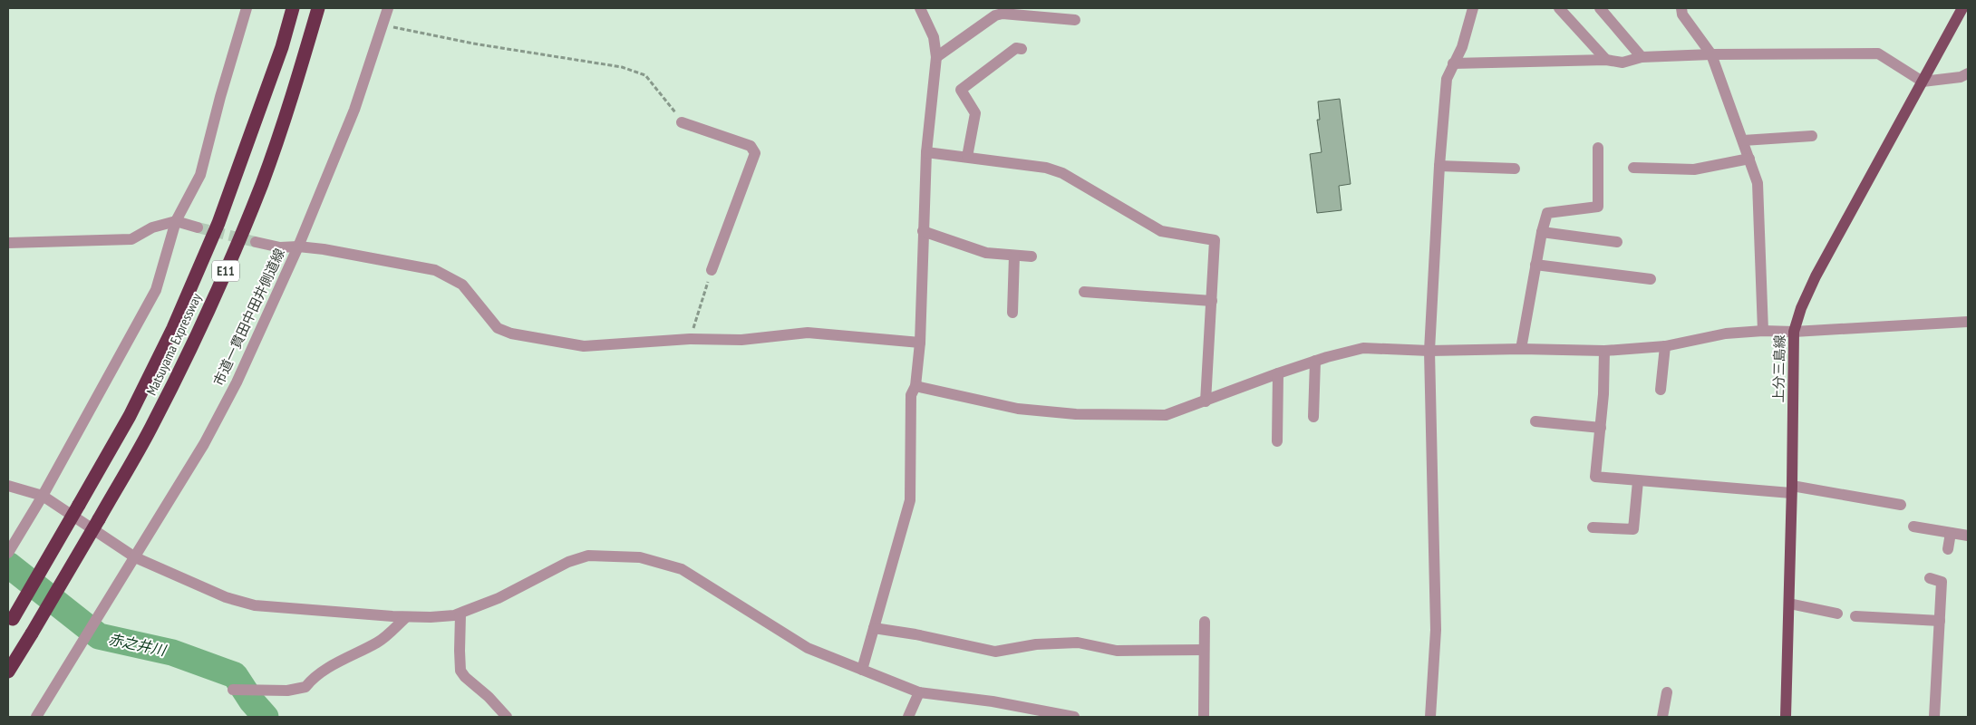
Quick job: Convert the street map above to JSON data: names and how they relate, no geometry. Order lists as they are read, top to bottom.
{
  "streets": {
    "highway": ["E11", "Matsuyama Expressway"],
    "main road": ["上分三島線"],
    "street": ["市道一貫田中田井側道線"]
  },
  "water": ["赤之井川"]
}
